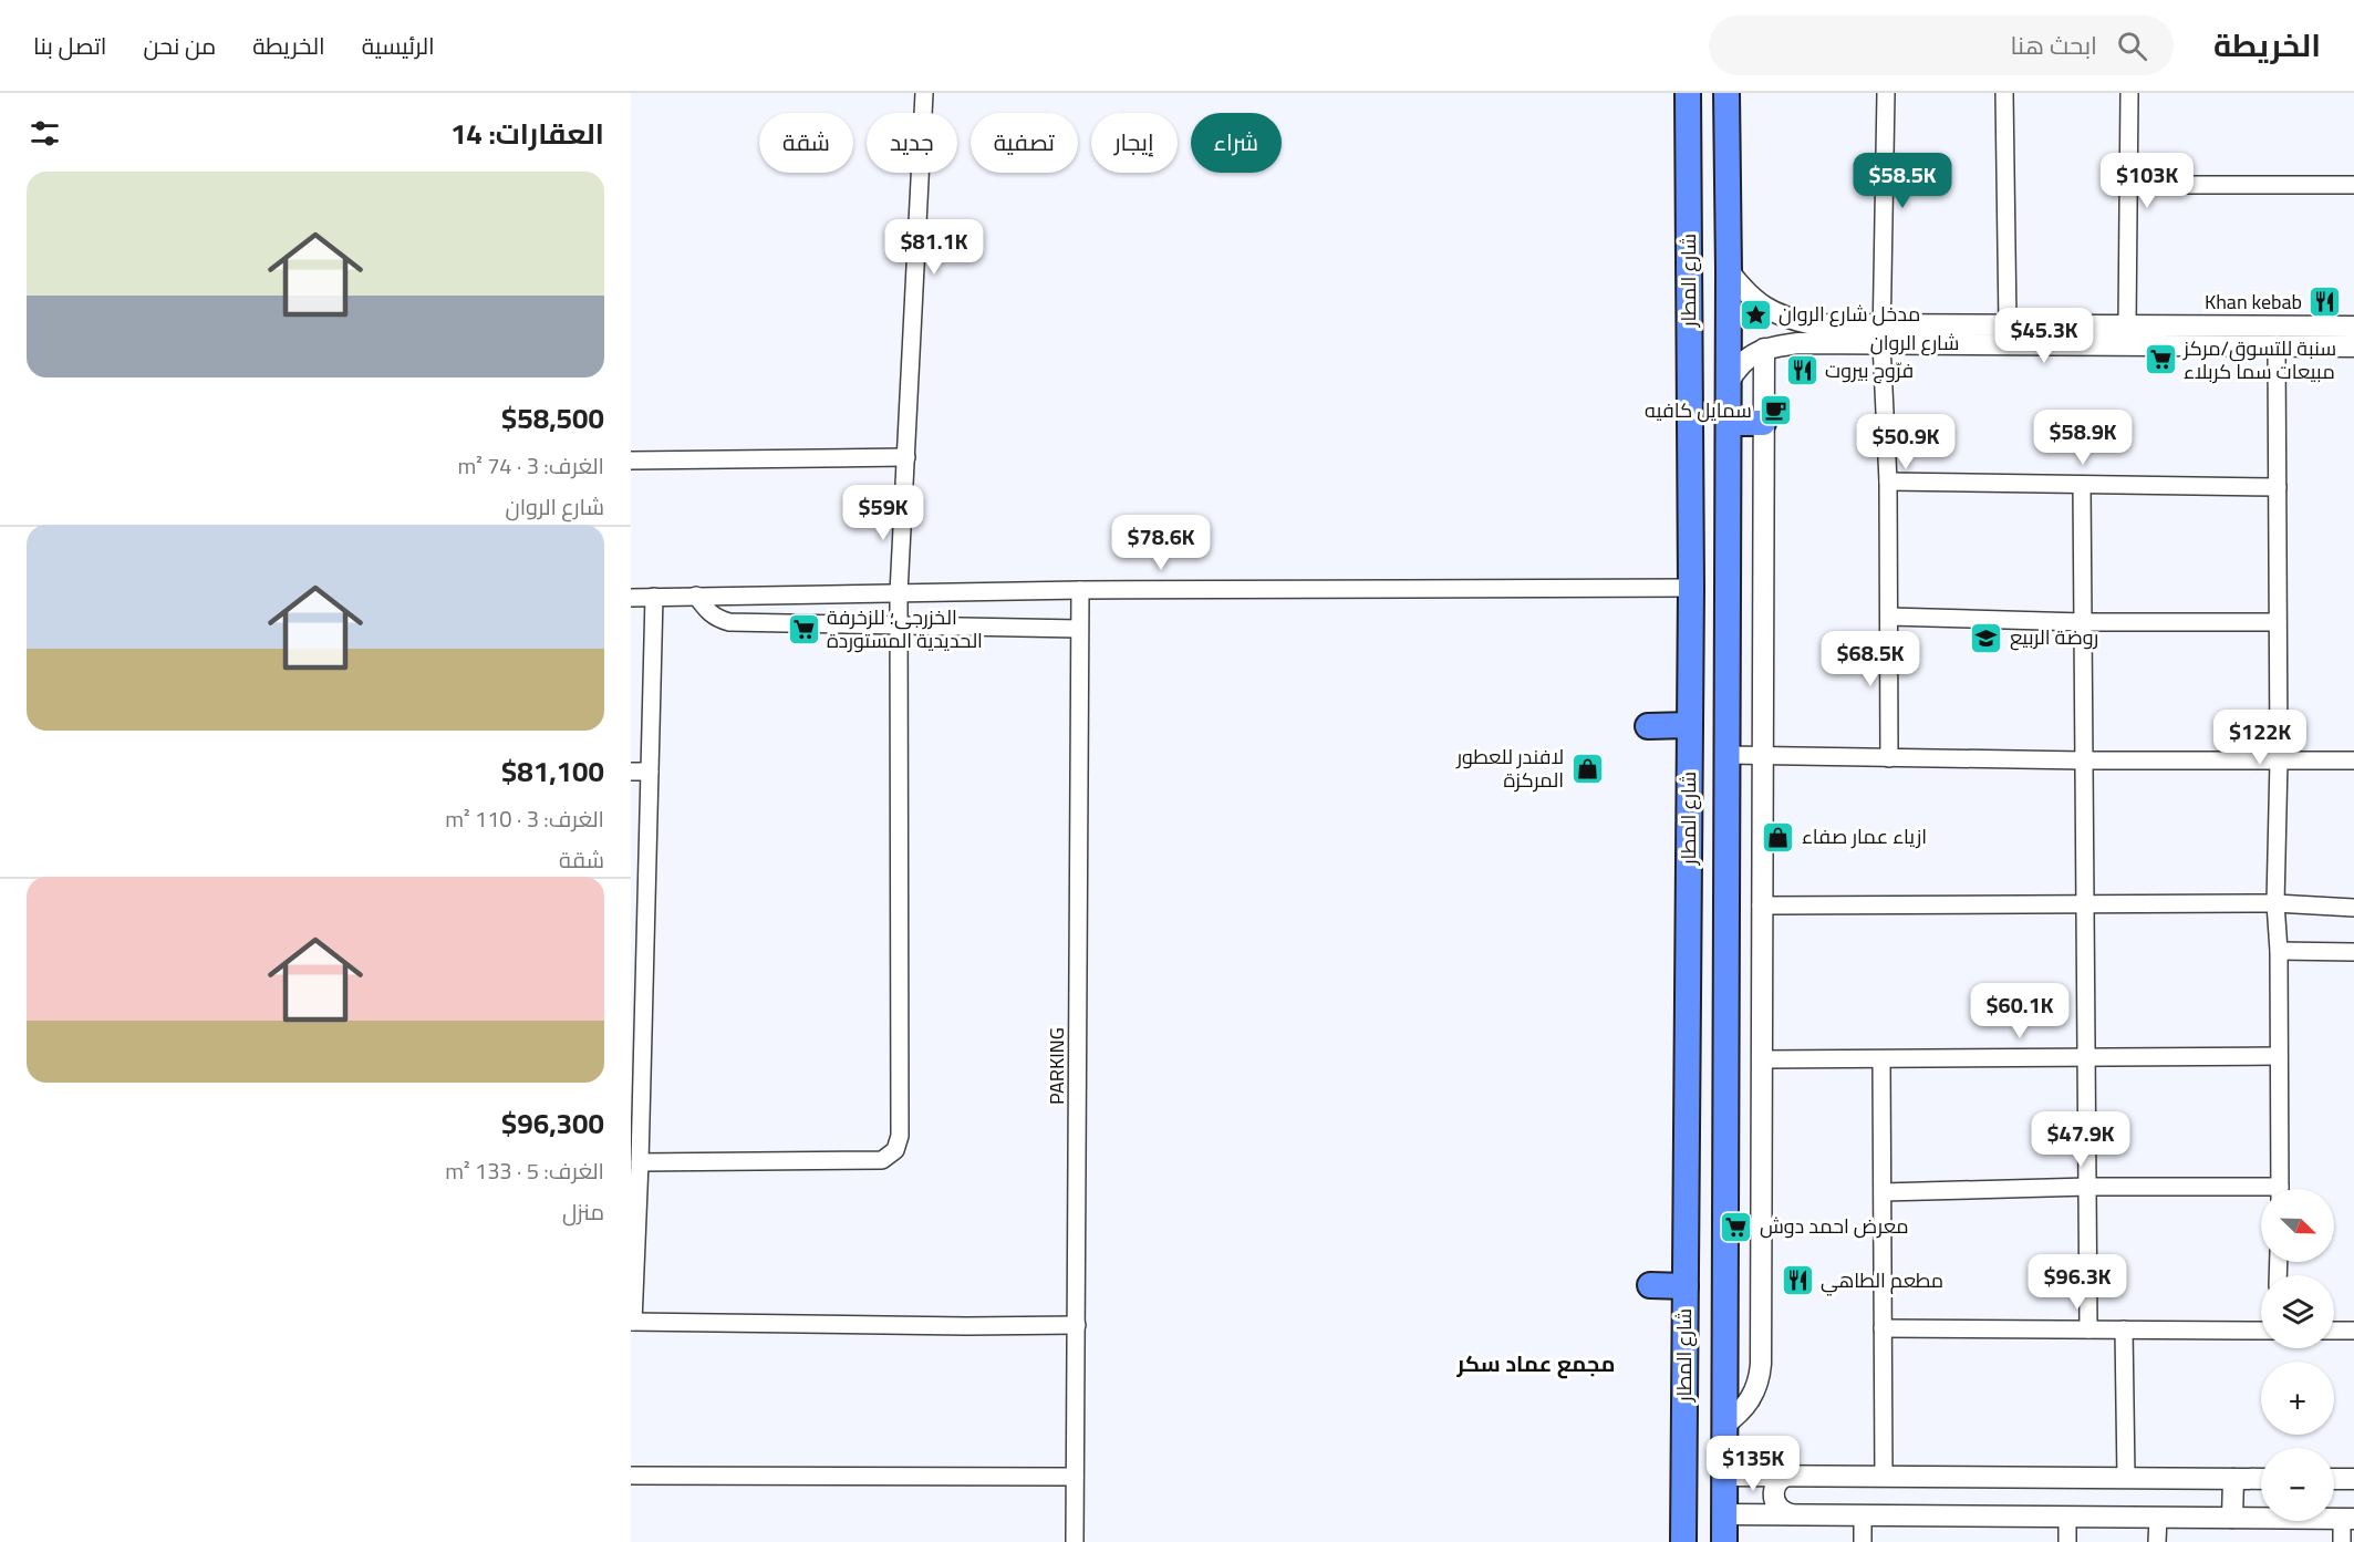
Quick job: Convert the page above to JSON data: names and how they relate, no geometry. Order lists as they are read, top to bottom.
{
  "streets": {
    "main road": ["شارع المطار"],
    "street": ["شارع الروان", "PARKING"]
  },
  "crossings": [
    ["شارع المطار", "شارع الروان"]
  ],
  "districts": ["مجمع عماد سكر"],
  "places": {
    "restaurant": ["Khan kebab", "فرّوج بيروت", "مطعم الطاهي"],
    "place": ["مدخل شارع الروان"],
    "supermarket": ["سنبة للتسوق/مركز مبيعات سما كربلاء", "الخزرجي؛ للزخرفة الحديدية المستوردة", "معرض احمد دوش"],
    "cafe": ["سمايل كافيه"],
    "school or university": ["روضة الربيع"],
    "shop": ["لافندر للعطور المركزة", "ازياء عمار صفاء"]
  },
  "north": "bottom right",
  "page": {
    "header": "الخريطة",
    "search": "ابحث هنا",
    "nav": [
      "الرئيسية",
      "الخريطة",
      "من نحن",
      "اتصل بنا"
    ],
    "heading": "العقارات: 14",
    "chip": [
      "شراء",
      "إيجار",
      "تصفية",
      "جديد",
      "شقة"
    ],
    "price": [
      "$58.5K",
      "$103K",
      "$81.1K",
      "$45.3K",
      "$58.9K",
      "$50.9K",
      "$59K",
      "$78.6K",
      "$68.5K",
      "$122K",
      "$60.1K",
      "$47.9K",
      "$96.3K",
      "$135K"
    ],
    "list": [
      {
        "name": "$58,500",
        "note": "الغرف: 3 · 74 m² · شارع الروان"
      },
      {
        "name": "$81,100",
        "note": "الغرف: 3 · 110 m² · شقة"
      },
      {
        "name": "$96,300",
        "note": "الغرف: 5 · 133 m² · منزل"
      }
    ],
    "map_buttons": ["+", "−"]
  }
}
